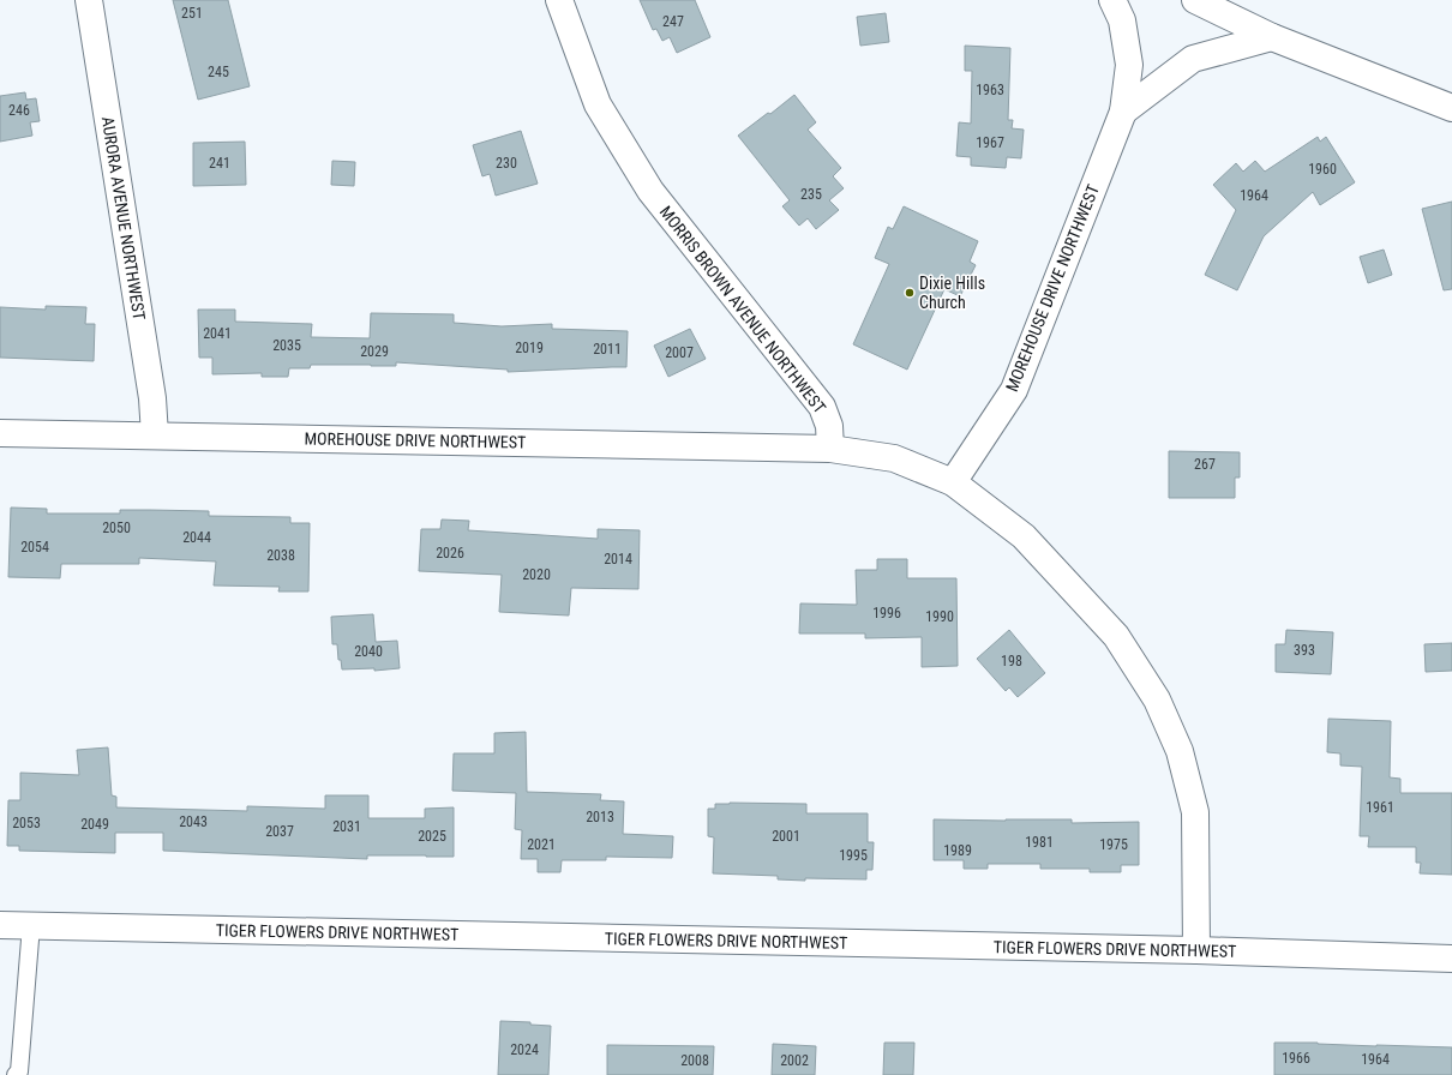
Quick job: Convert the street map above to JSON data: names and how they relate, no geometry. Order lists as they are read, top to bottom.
{
  "streets": {
    "street": [
      "AURORA AVENUE NORTHWEST",
      "MOREHOUSE DRIVE NORTHWEST",
      "MORRIS BROWN AVENUE NORTHWEST",
      "TIGER FLOWERS DRIVE NORTHWEST"
    ]
  },
  "crossings": [
    ["AURORA AVENUE NORTHWEST", "MOREHOUSE DRIVE NORTHWEST"],
    ["MOREHOUSE DRIVE NORTHWEST", "MORRIS BROWN AVENUE NORTHWEST"]
  ],
  "places": ["Dixie Hills Church"],
  "house_numbers": [
    "251",
    "247",
    "245",
    "1963",
    "246",
    "1967",
    "241",
    "230",
    "1960",
    "235",
    "1964",
    "2041",
    "2035",
    "2019",
    "2011",
    "2029",
    "2007",
    "267",
    "2050",
    "2044",
    "2054",
    "2026",
    "2038",
    "2014",
    "2020",
    "1996",
    "1990",
    "393",
    "2040",
    "198",
    "1961",
    "2013",
    "2043",
    "2053",
    "2049",
    "2031",
    "2037",
    "2025",
    "2001",
    "1981",
    "2021",
    "1975",
    "1989",
    "1995",
    "2024",
    "1966",
    "1964",
    "2008",
    "2002"
  ]
}
